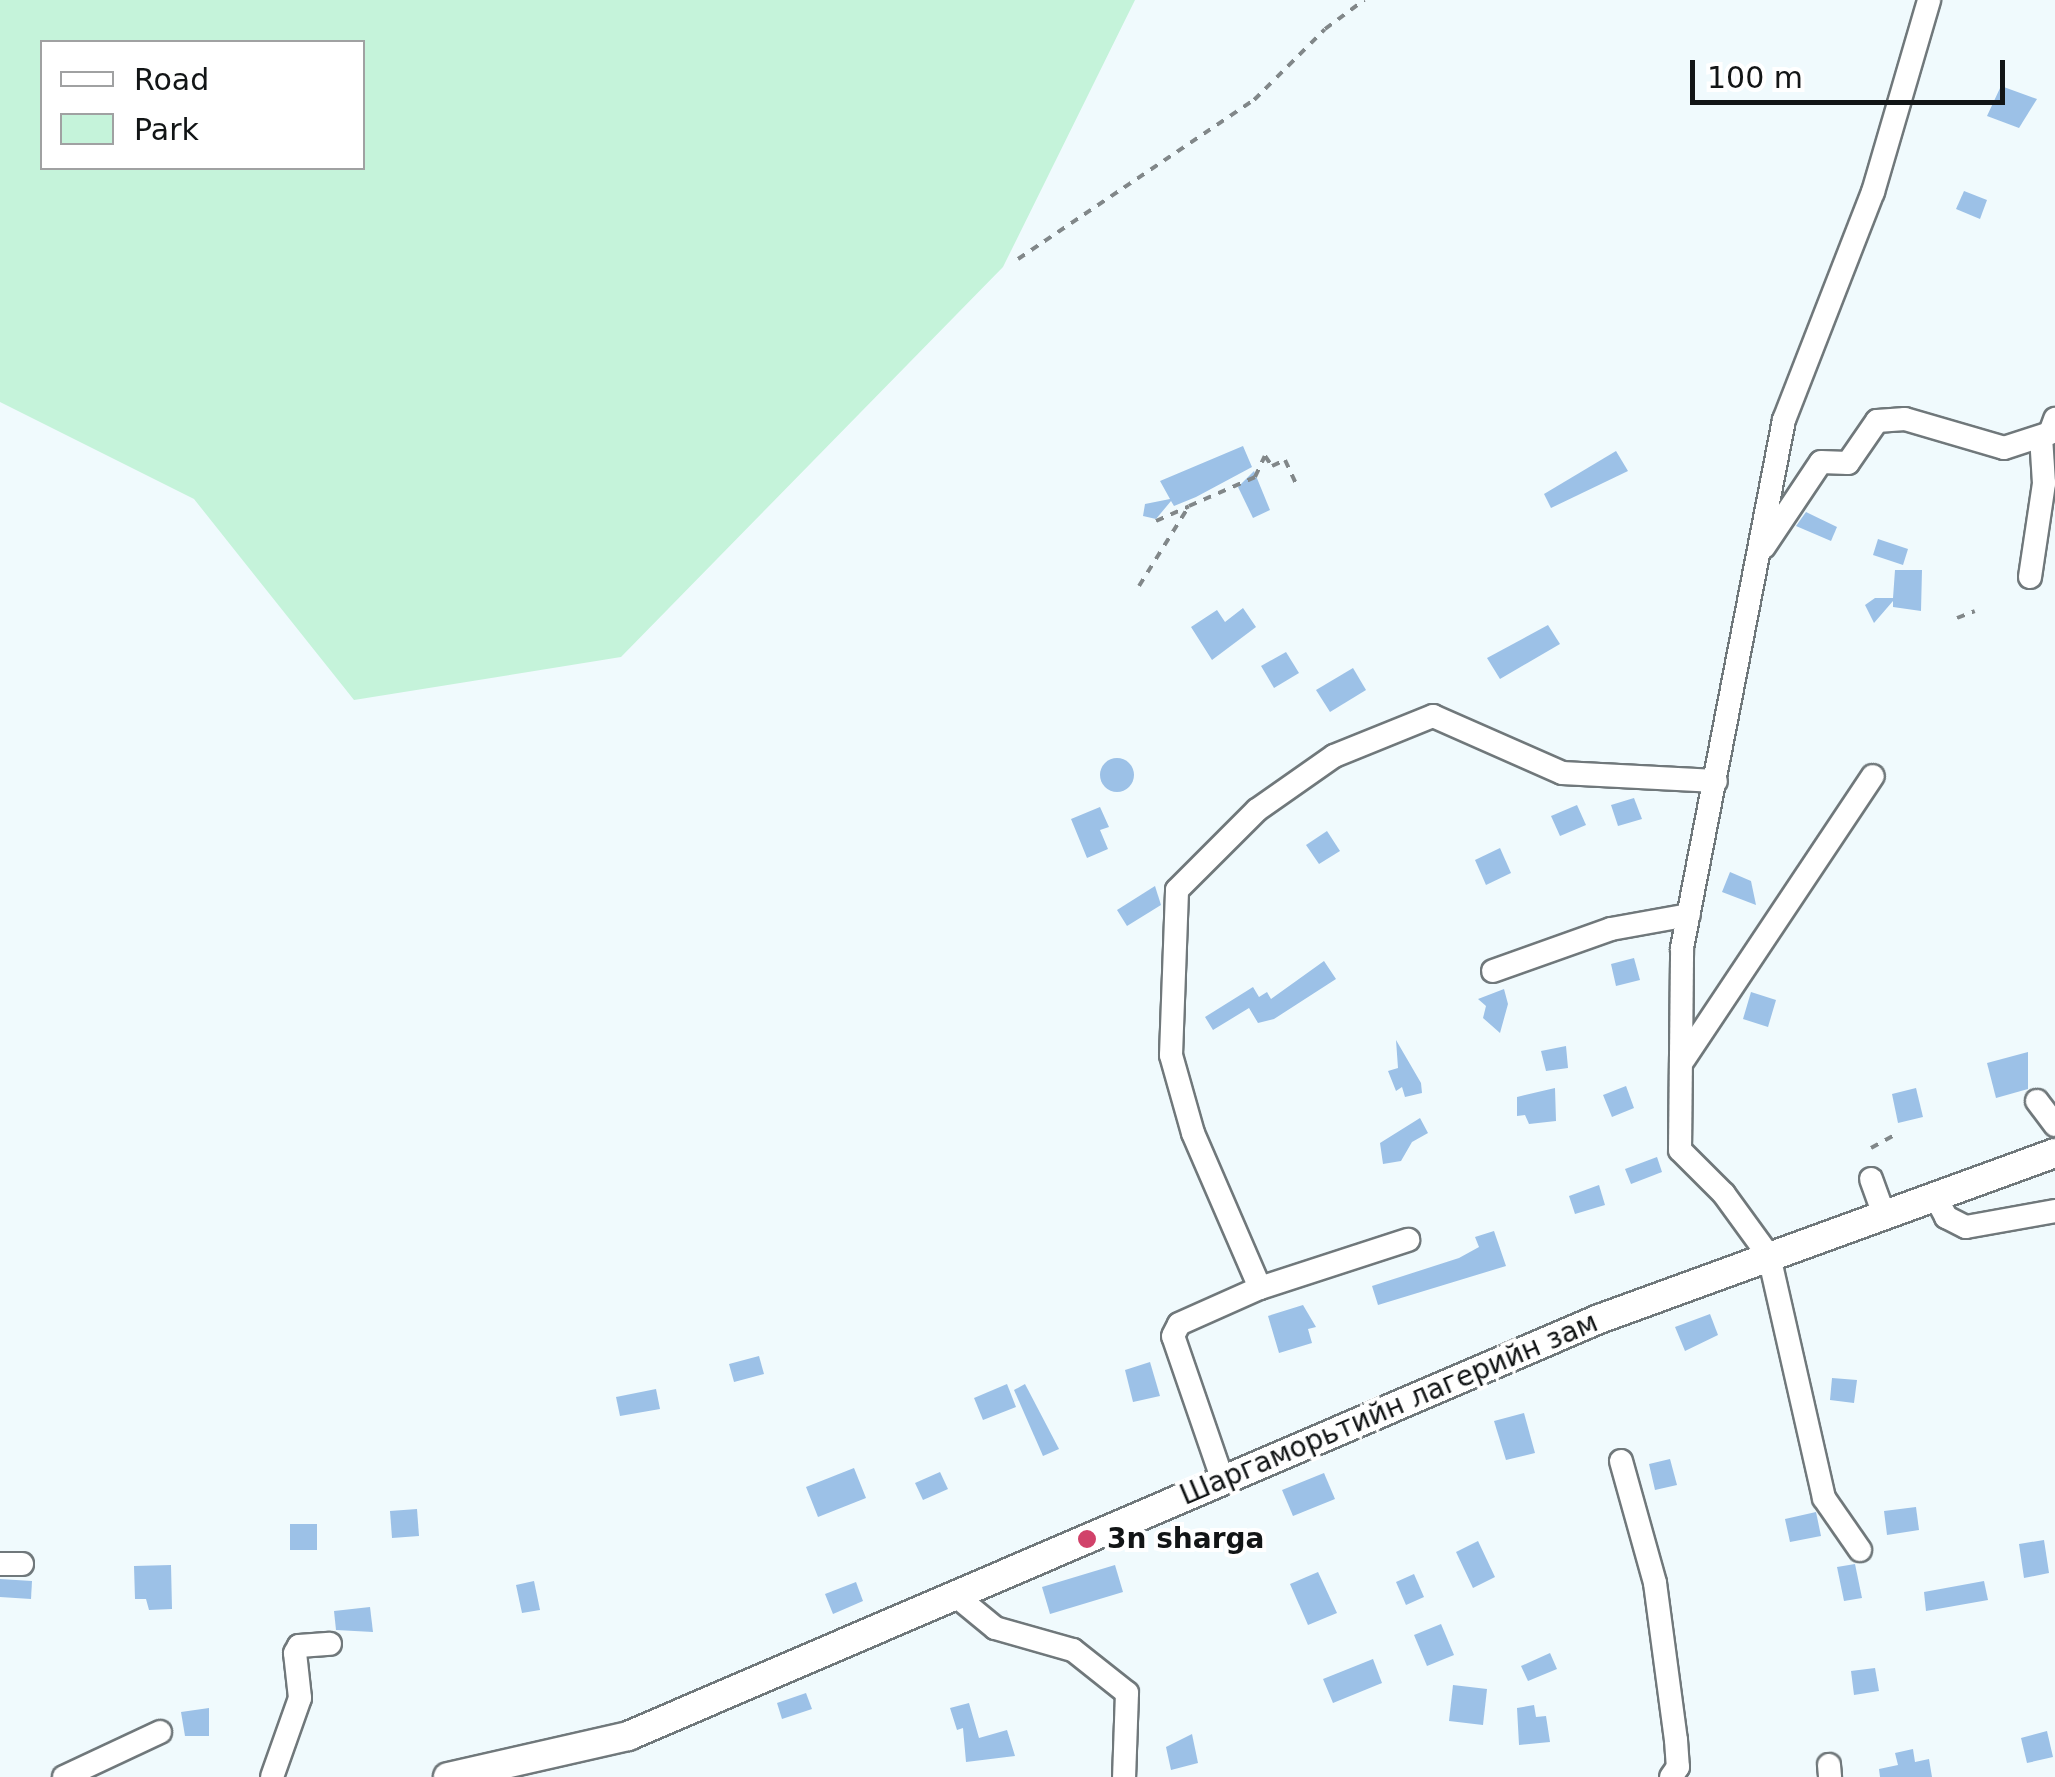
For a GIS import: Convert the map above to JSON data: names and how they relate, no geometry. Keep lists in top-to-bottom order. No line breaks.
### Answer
{"streets":{"street":["Шаргаморьтийн лагерийн зам"]},"places":["3n sharga"],"legend":["Road","Park"],"scale_bar":"100 m"}
